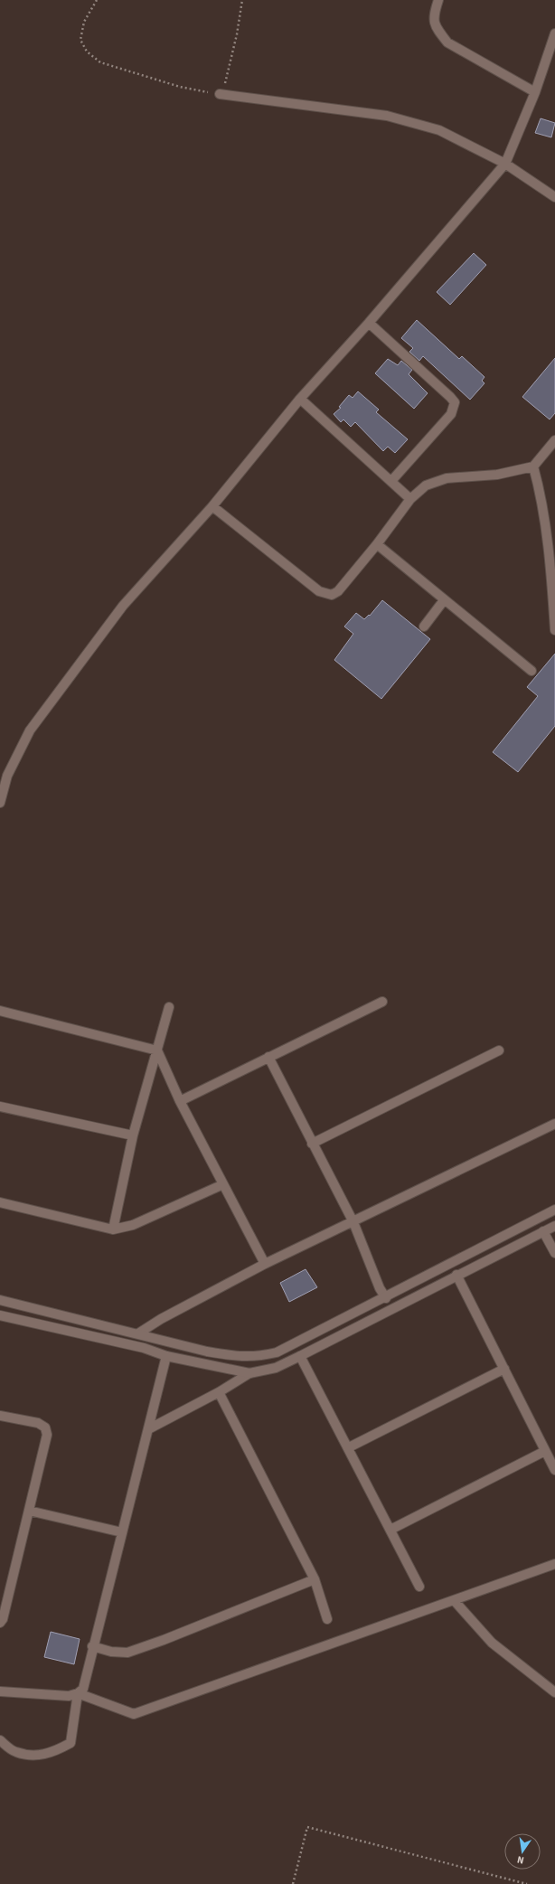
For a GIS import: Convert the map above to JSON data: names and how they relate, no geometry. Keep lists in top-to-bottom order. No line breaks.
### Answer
{"north":"bottom"}
